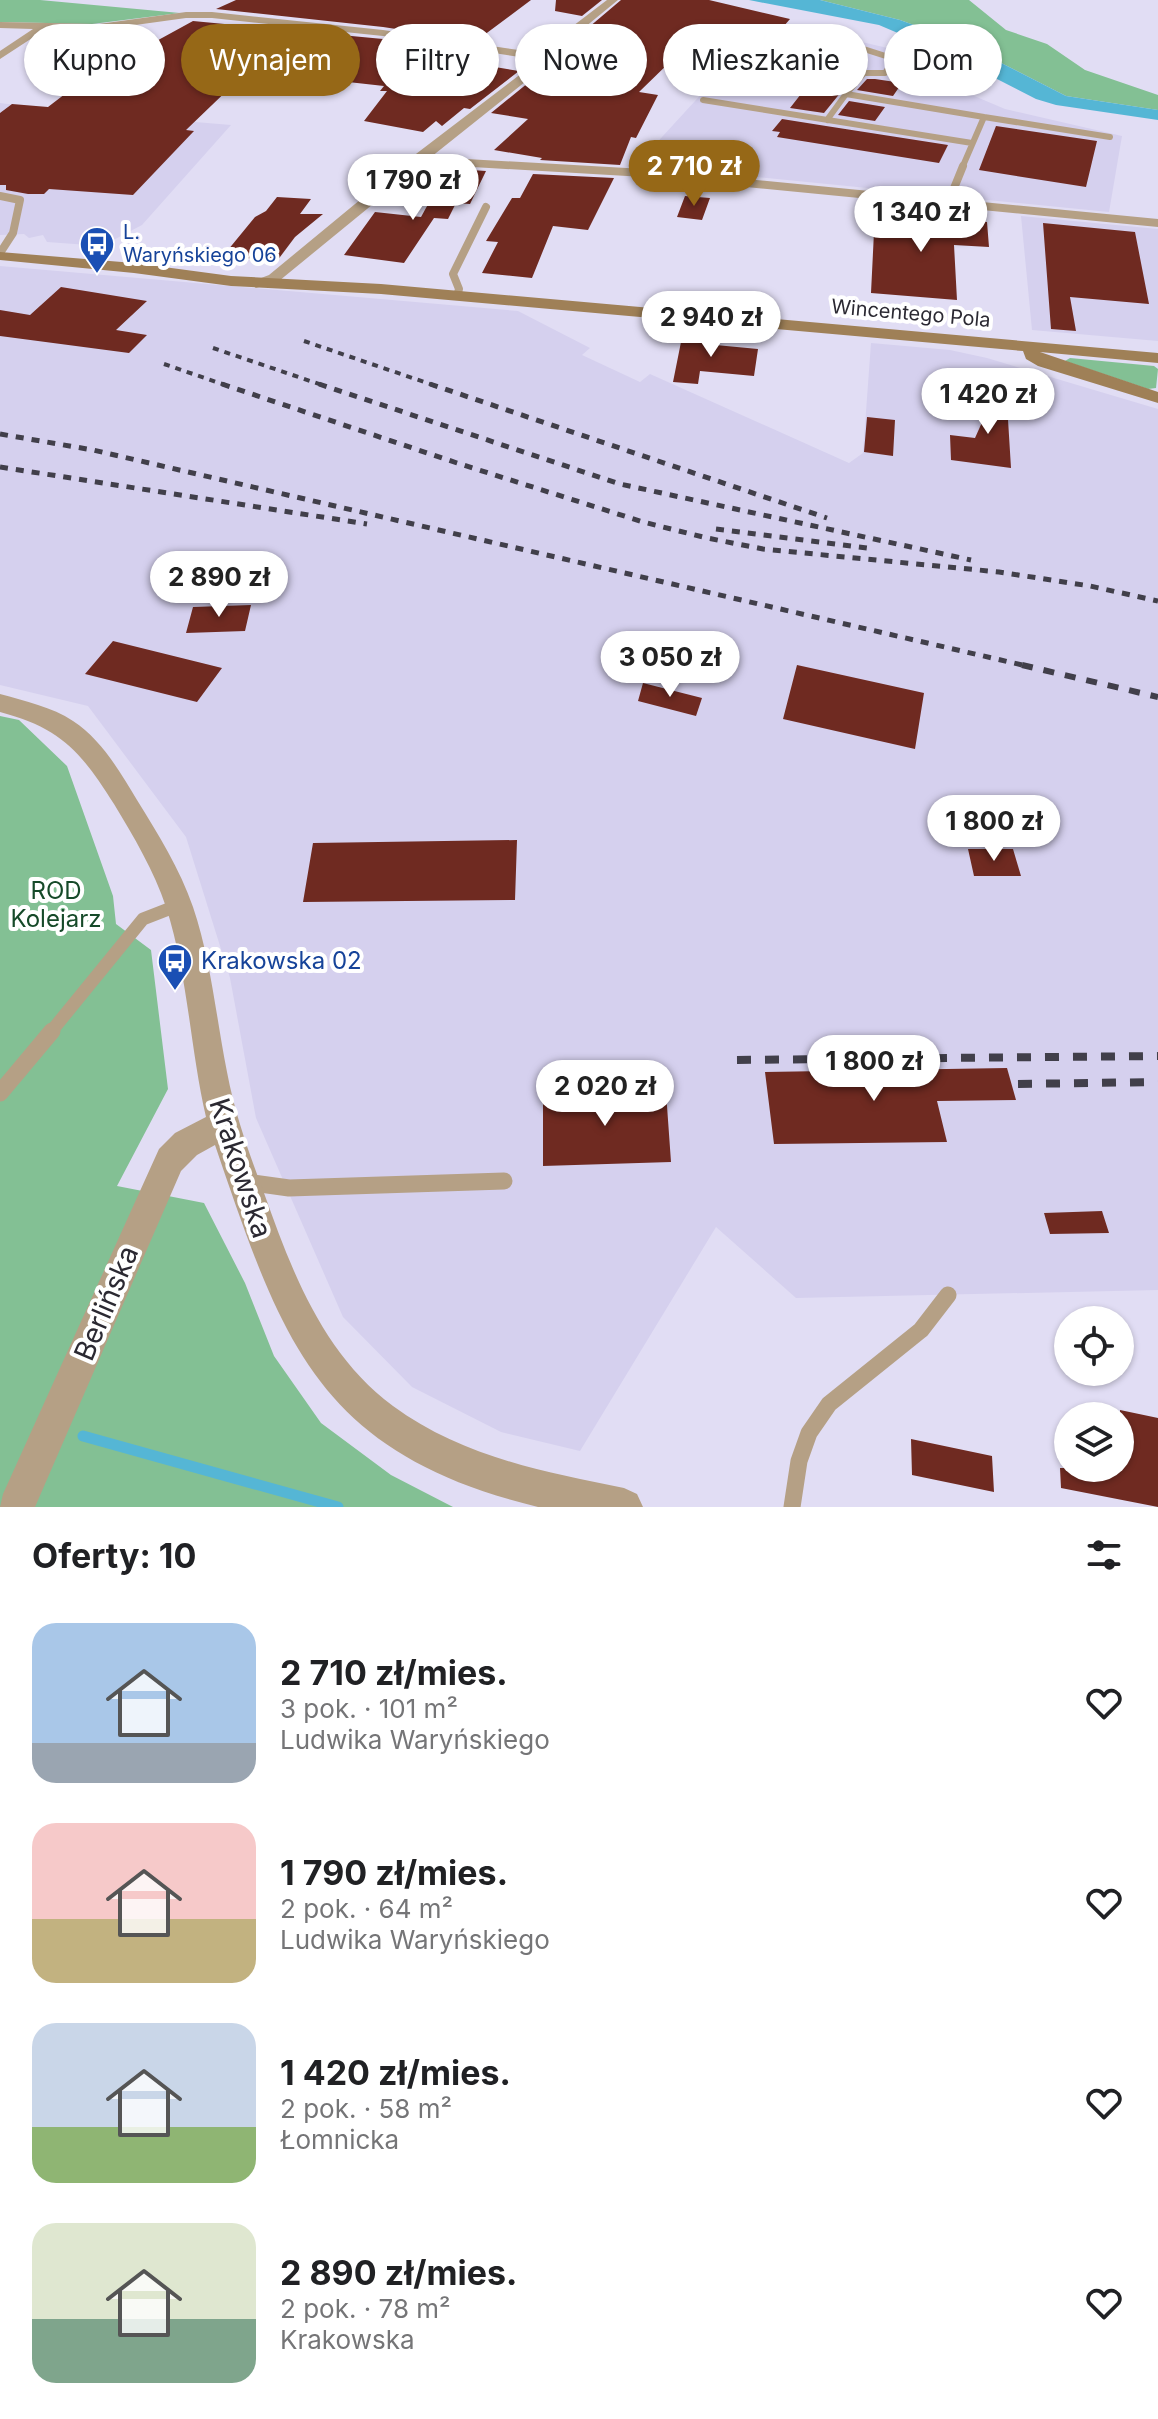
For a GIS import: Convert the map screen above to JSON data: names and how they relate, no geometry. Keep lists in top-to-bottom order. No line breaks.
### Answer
{"streets":{"street":["Wincentego Pola","Krakowska","Berlińska"]},"crossings":[["Krakowska","Berlińska"]],"parks":["ROD Kolejarz"],"places":{"bus stop":["L. Waryńskiego 06","Krakowska 02"]},"page":{"chip":["Kupno","Wynajem","Filtry","Nowe","Mieszkanie","Dom"],"price":["2 710 zł","1 790 zł","1 340 zł","2 940 zł","1 420 zł","2 890 zł","3 050 zł","1 800 zł","1 800 zł","2 020 zł"],"heading":"Oferty: 10","list":[{"name":"2 710 zł/mies.","note":"3 pok. · 101 m² · Ludwika Waryńskiego"},{"name":"1 790 zł/mies.","note":"2 pok. · 64 m² · Ludwika Waryńskiego"},{"name":"1 420 zł/mies.","note":"2 pok. · 58 m² · Łomnicka"},{"name":"2 890 zł/mies.","note":"2 pok. · 78 m² · Krakowska"}]}}
